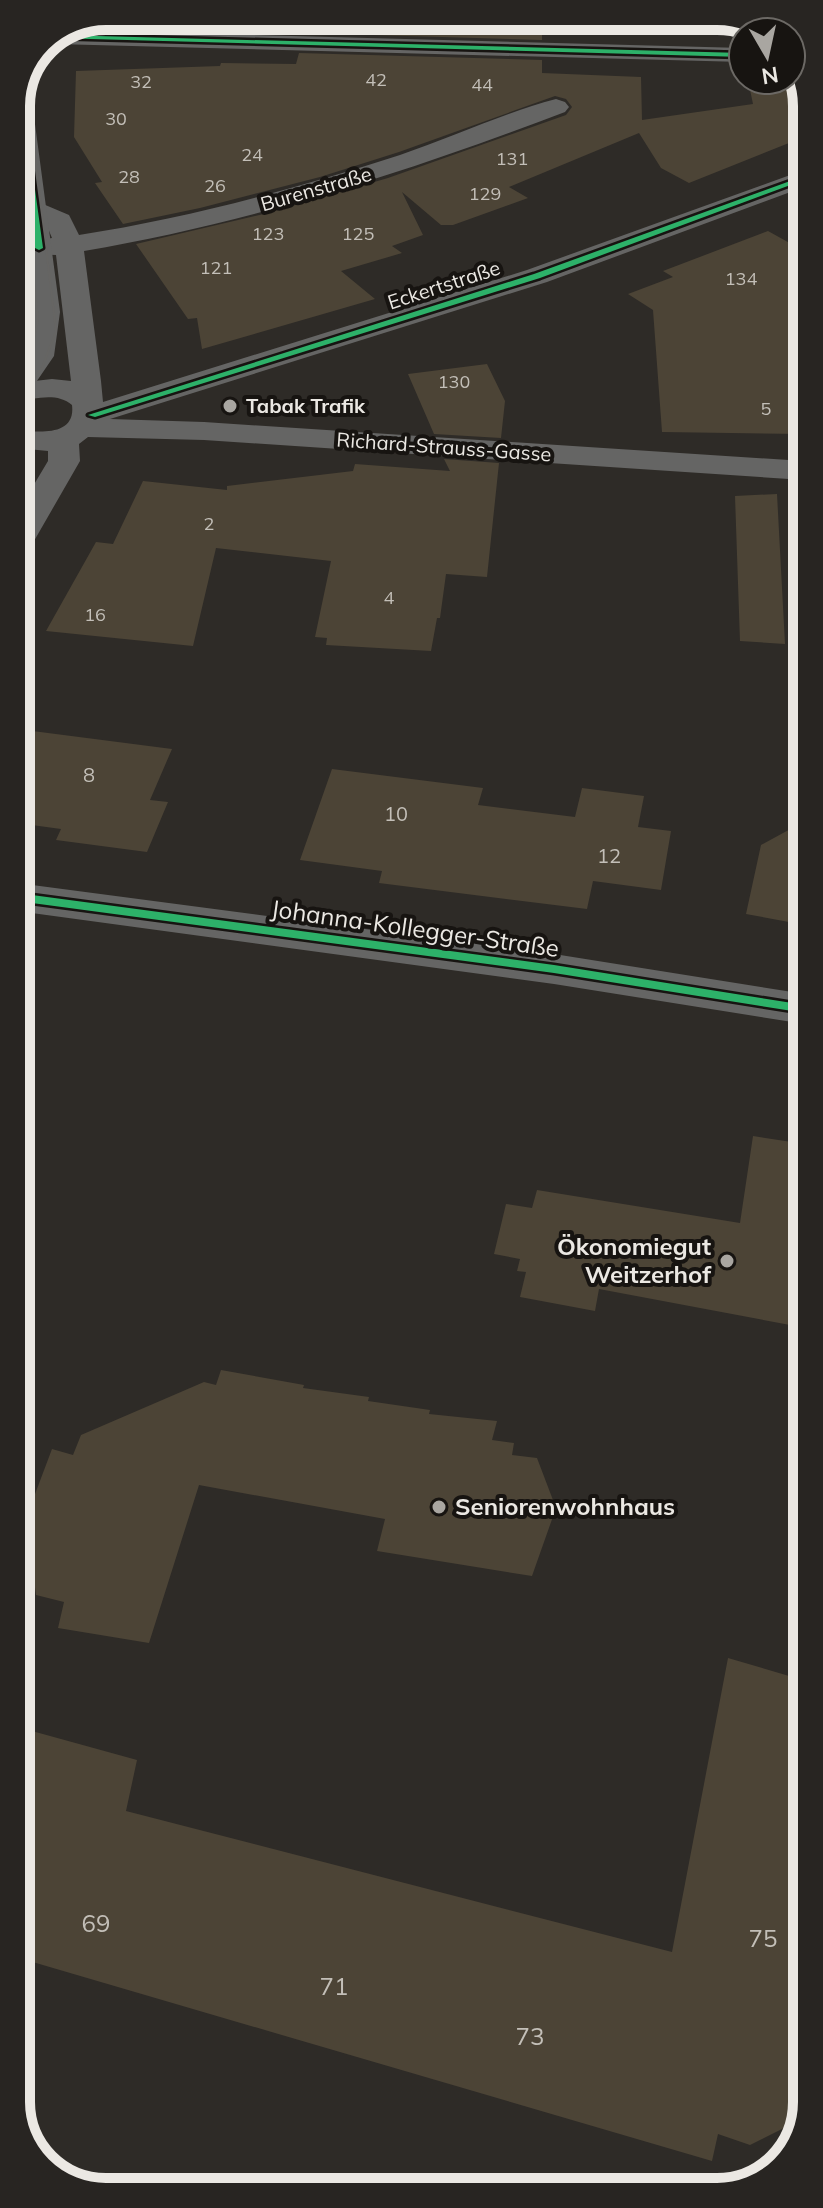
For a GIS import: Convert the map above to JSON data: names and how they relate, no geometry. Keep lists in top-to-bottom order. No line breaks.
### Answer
{"streets":{"street":["Burenstraße","Eckertstraße","Richard-Strauss-Gasse","Johanna-Kollegger-Straße"]},"crossings":[["Eckertstraße","Richard-Strauss-Gasse"]],"places":["Tabak Trafik","Ökonomiegut Weitzerhof","Seniorenwohnhaus"],"house_numbers":["42","32","44","30","24","131","28","26","129","123","125","121","134","130","5","2","4","16","8","10","12","69","75","71","73"],"north":"bottom"}
